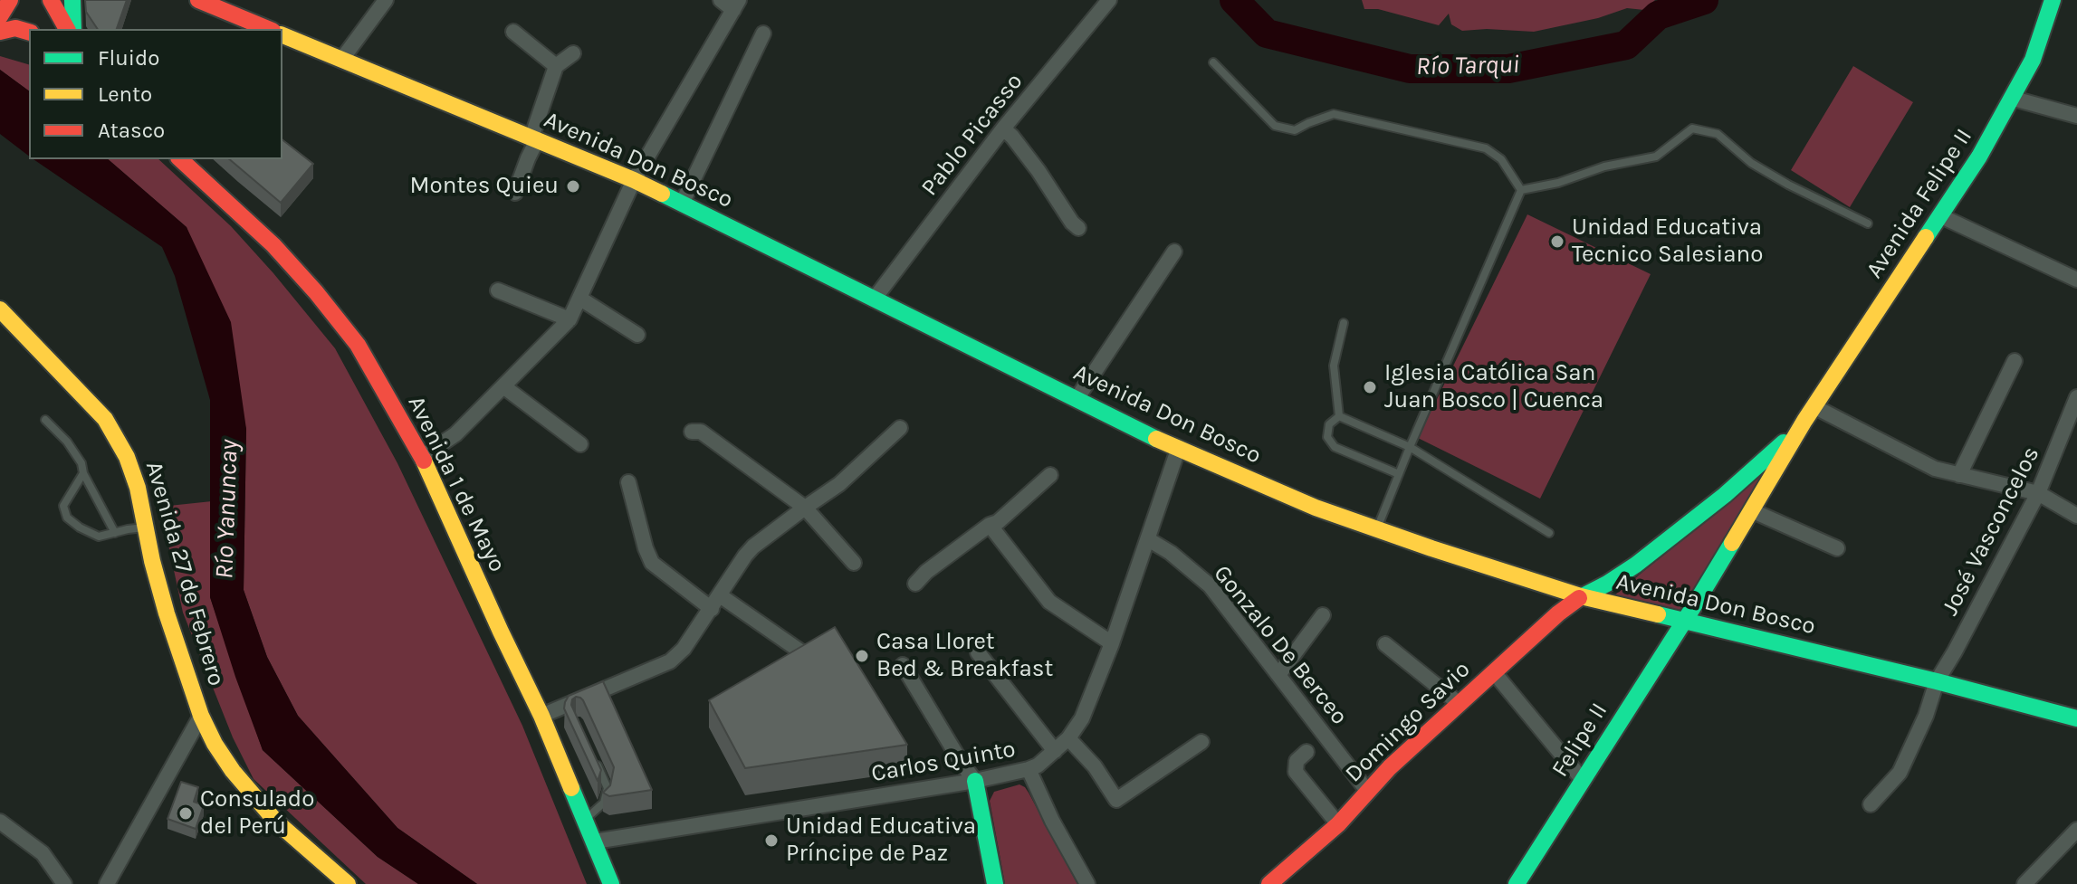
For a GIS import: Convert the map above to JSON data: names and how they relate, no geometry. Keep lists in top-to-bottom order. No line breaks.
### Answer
{"streets":{"main road":["Avenida Don Bosco","Avenida Felipe II","Avenida 1 de Mayo","Avenida 27 de Febrero","Domingo Savio","Felipe II"],"street":["Pablo Picasso","José Vasconcelos","Gonzalo De Berceo","Carlos Quinto"]},"crossings":[["Pablo Picasso","Avenida Don Bosco"],["Avenida Don Bosco","Avenida Felipe II"],["Avenida Don Bosco","José Vasconcelos"],["Avenida Don Bosco","Domingo Savio"],["Avenida Don Bosco","Felipe II"],["Avenida Don Bosco","Carlos Quinto"],["Avenida Felipe II","Domingo Savio"],["Avenida Felipe II","Felipe II"],["Avenida 1 de Mayo","Carlos Quinto"],["Gonzalo De Berceo","Domingo Savio"],["Gonzalo De Berceo","Carlos Quinto"]],"water":["Río Tarqui","Río Yanuncay"],"places":["Montes Quieu","Unidad Educativa Tecnico Salesiano","Iglesia Católica San Juan Bosco | Cuenca","Casa Lloret Bed & Breakfast","Consulado del Perú","Unidad Educativa Príncipe de Paz"],"legend":["Fluido","Lento","Atasco"]}
